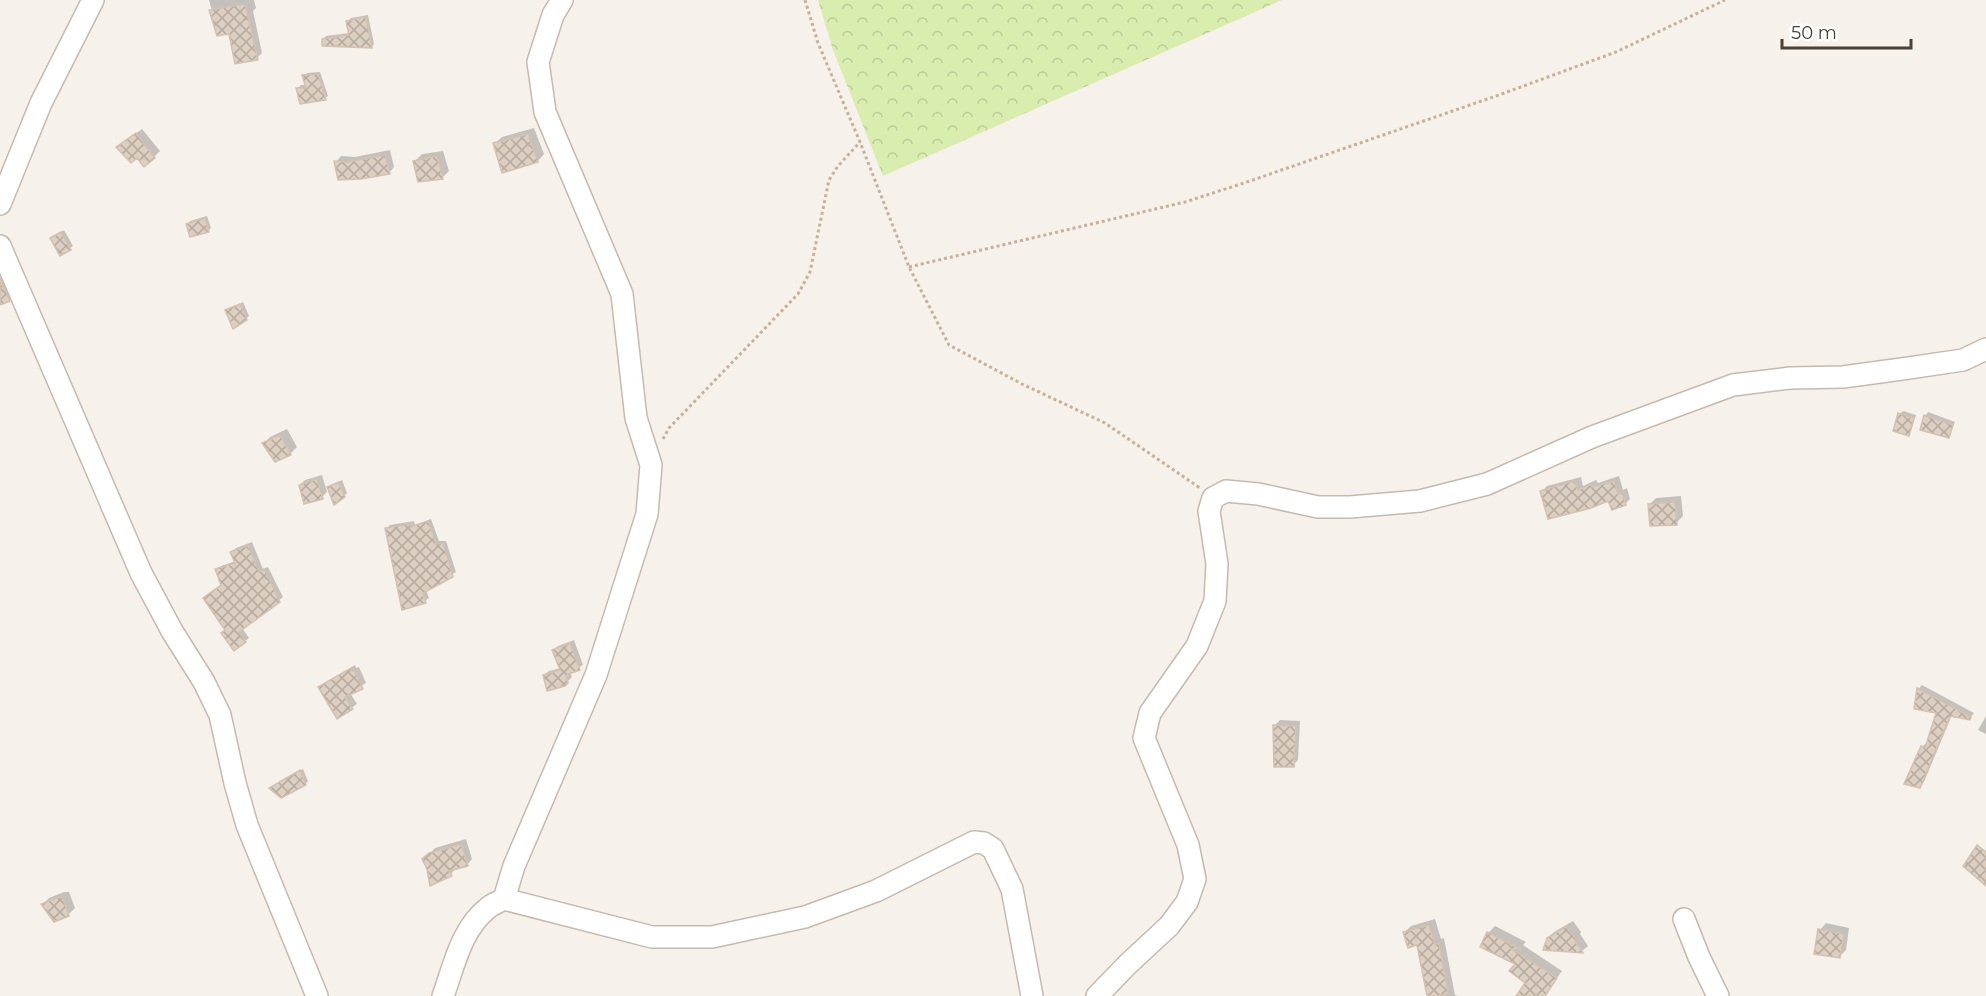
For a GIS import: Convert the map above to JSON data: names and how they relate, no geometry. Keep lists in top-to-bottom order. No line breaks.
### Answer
{"scale_bar":"50 m"}
